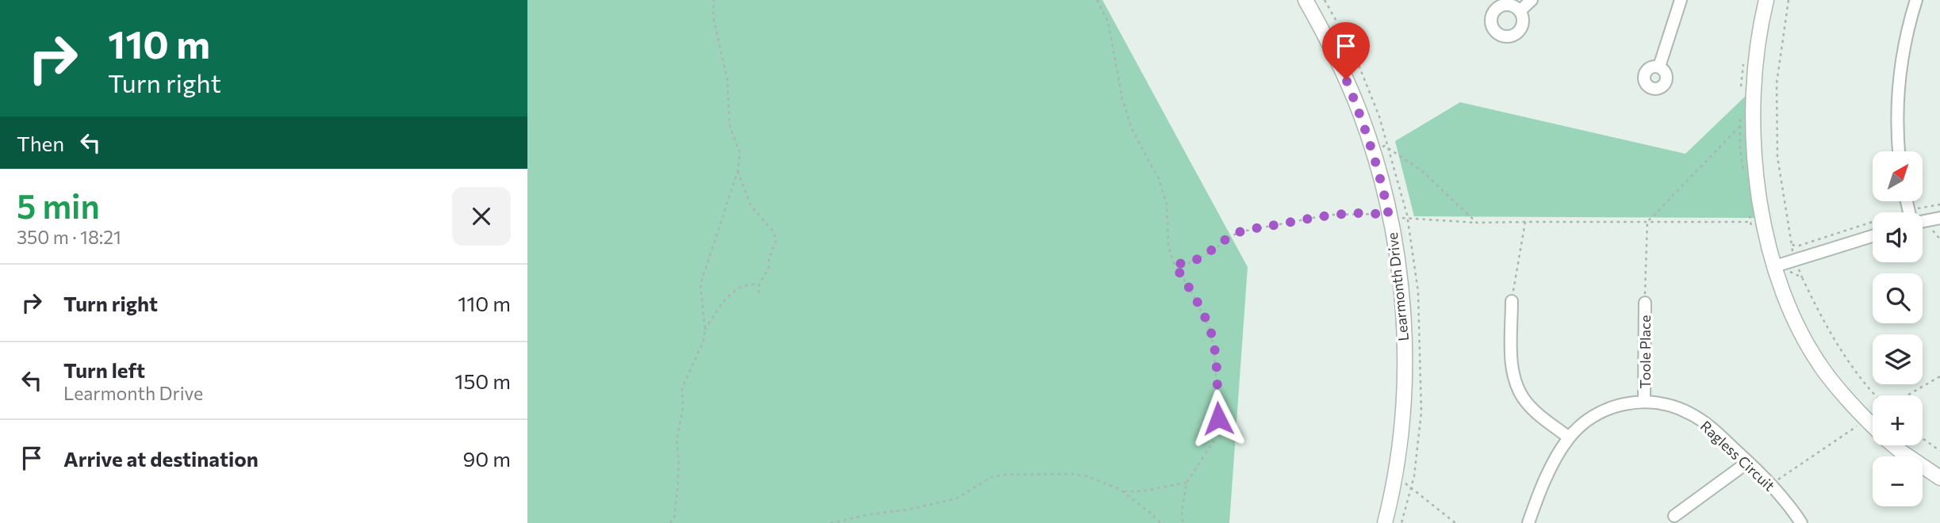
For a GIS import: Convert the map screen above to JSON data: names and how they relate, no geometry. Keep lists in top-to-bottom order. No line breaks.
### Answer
{"streets":{"street":["Learmonth Drive","Toole Place","Ragless Circuit"]},"crossings":[["Toole Place","Ragless Circuit"]],"north":"top right","page":{"turn":["110 m","Turn right"],"then":"Then","map_buttons":["+","−"],"heading":["5 min","350 m · 18:21"],"list":[{"name":"Turn right","value":"110 m"},{"name":"Turn left","note":"Learmonth Drive","value":"150 m"},{"name":"Arrive at destination","value":"90 m"}]}}
